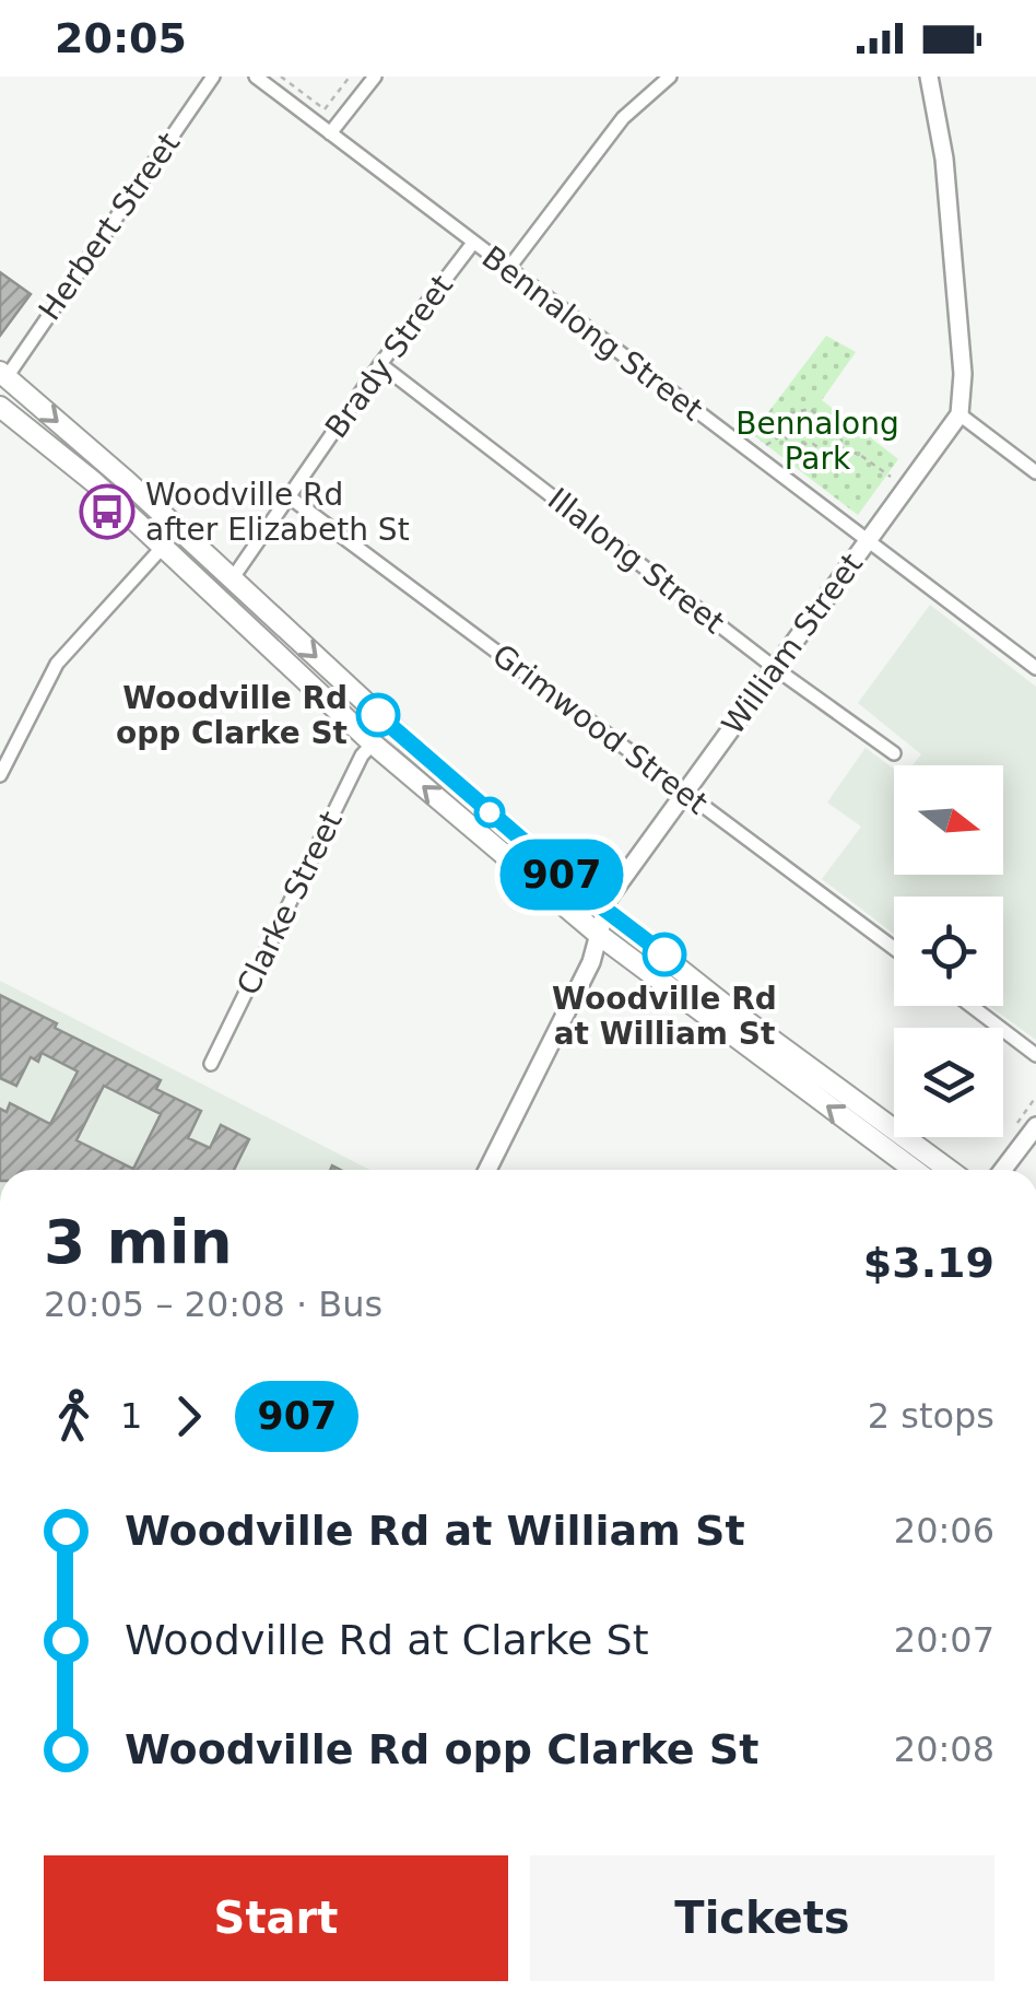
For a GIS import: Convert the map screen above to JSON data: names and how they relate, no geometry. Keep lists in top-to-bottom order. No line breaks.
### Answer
{"streets":{"street":["Herbert Street","Bennalong Street","Brady Street","Illalong Street","William Street","Grimwood Street","Clarke Street"]},"crossings":[["Bennalong Street","Brady Street"],["Bennalong Street","William Street"],["Brady Street","Illalong Street"],["Brady Street","Grimwood Street"],["Illalong Street","William Street"],["William Street","Grimwood Street"]],"parks":["Bennalong Park"],"places":{"bus stop":["Woodville Rd after Elizabeth St"],"other":["Woodville Rd opp Clarke St","Woodville Rd at William St"]},"lines":["bus line 907"],"north":"right","page":{"status":"20:05","on_map":"907","heading":["3 min","20:05 – 20:08 · Bus","$3.19"],"legs":["1","907","2 stops"],"list":[{"name":"Woodville Rd at William St","value":"20:06"},{"name":"Woodville Rd at Clarke St","value":"20:07"},{"name":"Woodville Rd opp Clarke St","value":"20:08"}],"buttons":["Start","Tickets"]}}
